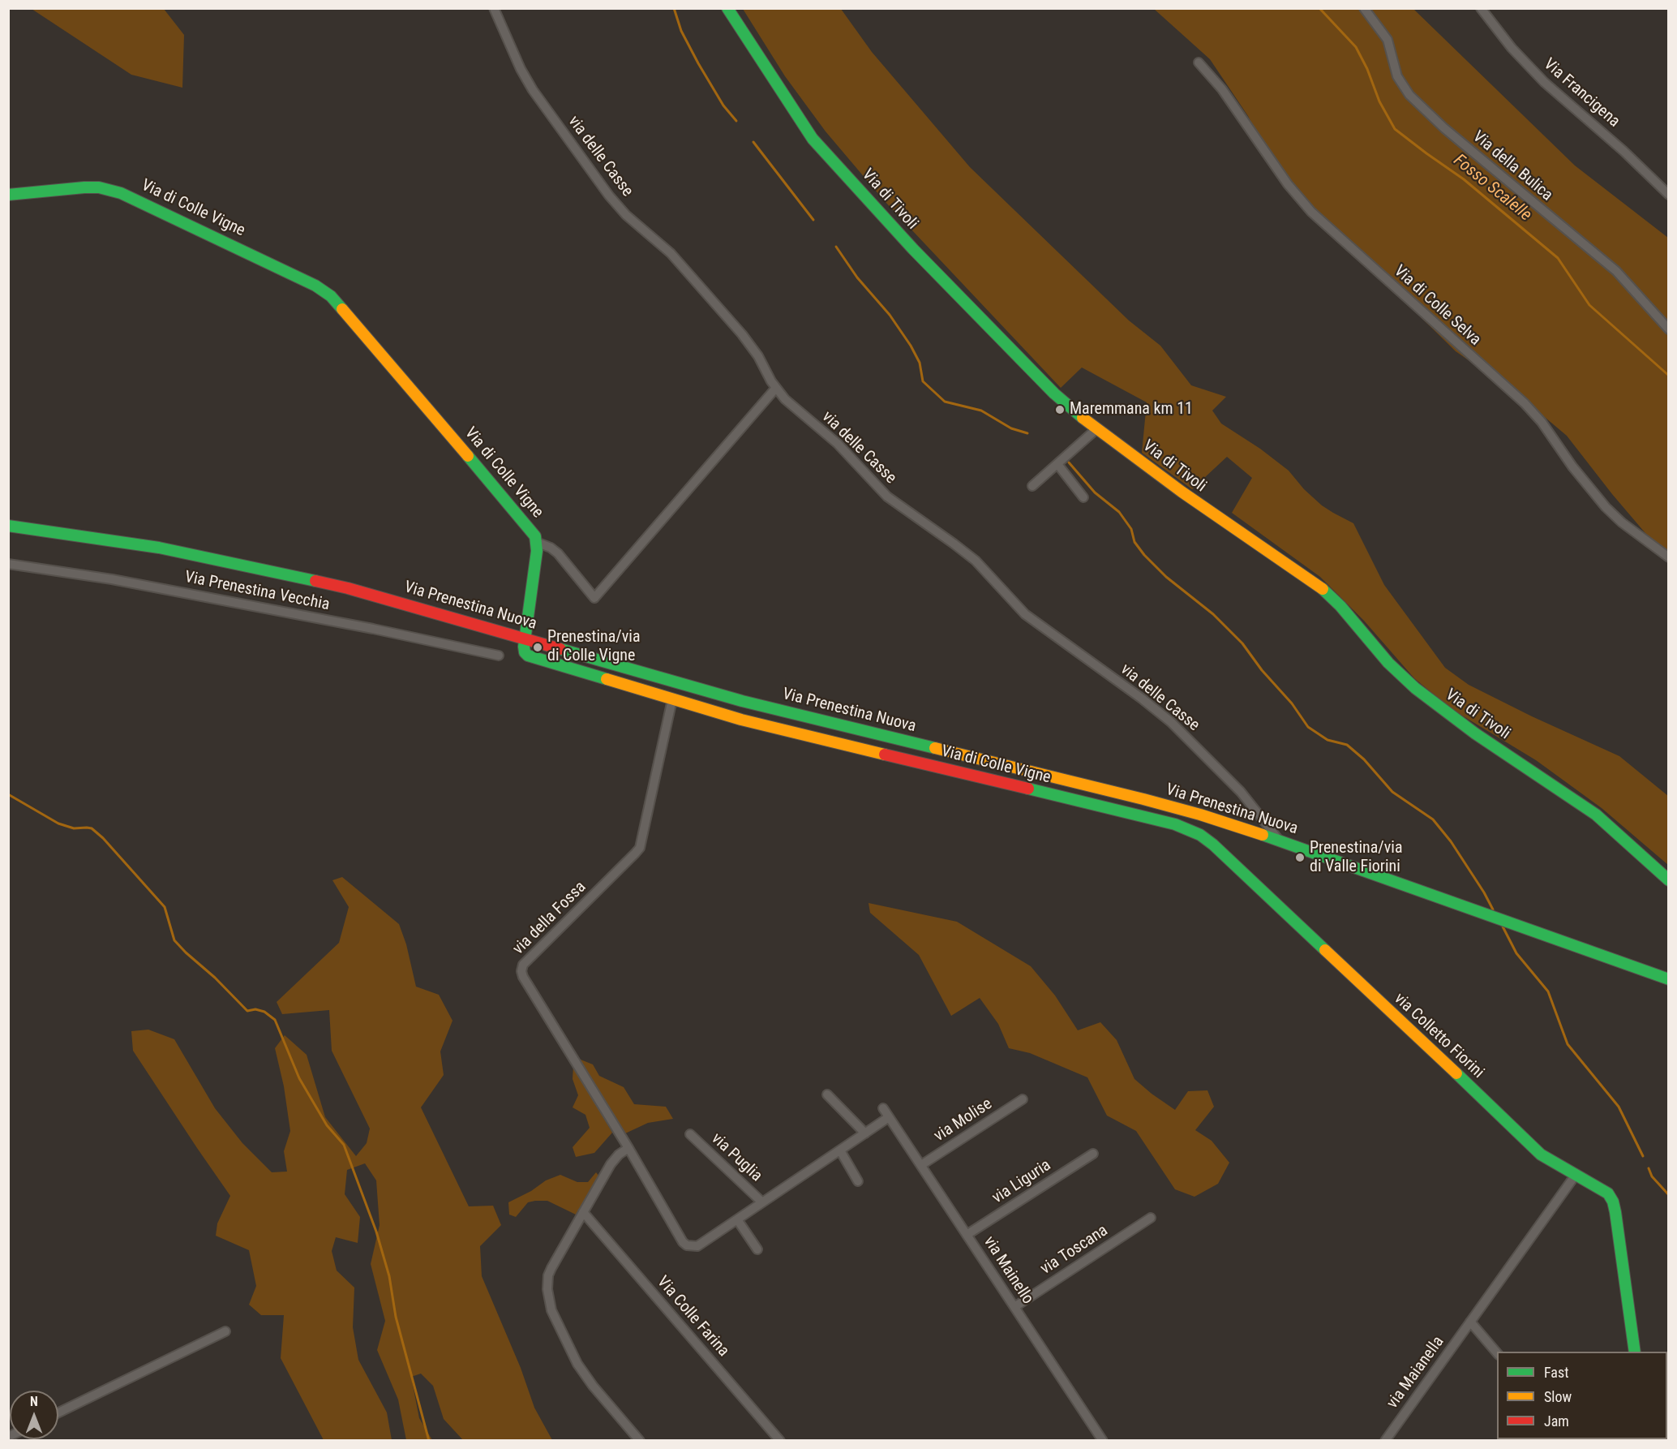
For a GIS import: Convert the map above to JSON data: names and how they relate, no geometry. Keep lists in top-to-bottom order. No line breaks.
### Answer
{"streets":{"main road":["Via di Tivoli","Via di Colle Vigne","Via Prenestina Nuova","via Colletto Fiorini"],"street":["Via Francigena","via delle Casse","Via della Bulica","Via di Colle Selva","Via Prenestina Vecchia","via della Fossa","via Molise","via Puglia","via Liguria","via Toscana","via Mainello","Via Colle Farina","via Maianella"]},"crossings":[["via delle Casse","Via Prenestina Nuova"],["Via di Colle Vigne","Via Prenestina Nuova"],["Via di Colle Vigne","via della Fossa"],["Via di Colle Vigne","via Colletto Fiorini"],["via Colletto Fiorini","via Maianella"],["via Molise","via Mainello"],["via Liguria","via Mainello"],["via Toscana","via Mainello"]],"water":["Fosso Scalelle"],"places":["Maremmana km 11","Prenestina/via di Colle Vigne","Prenestina/via di Valle Fiorini"],"legend":["Fast","Slow","Jam"],"north":"top"}
